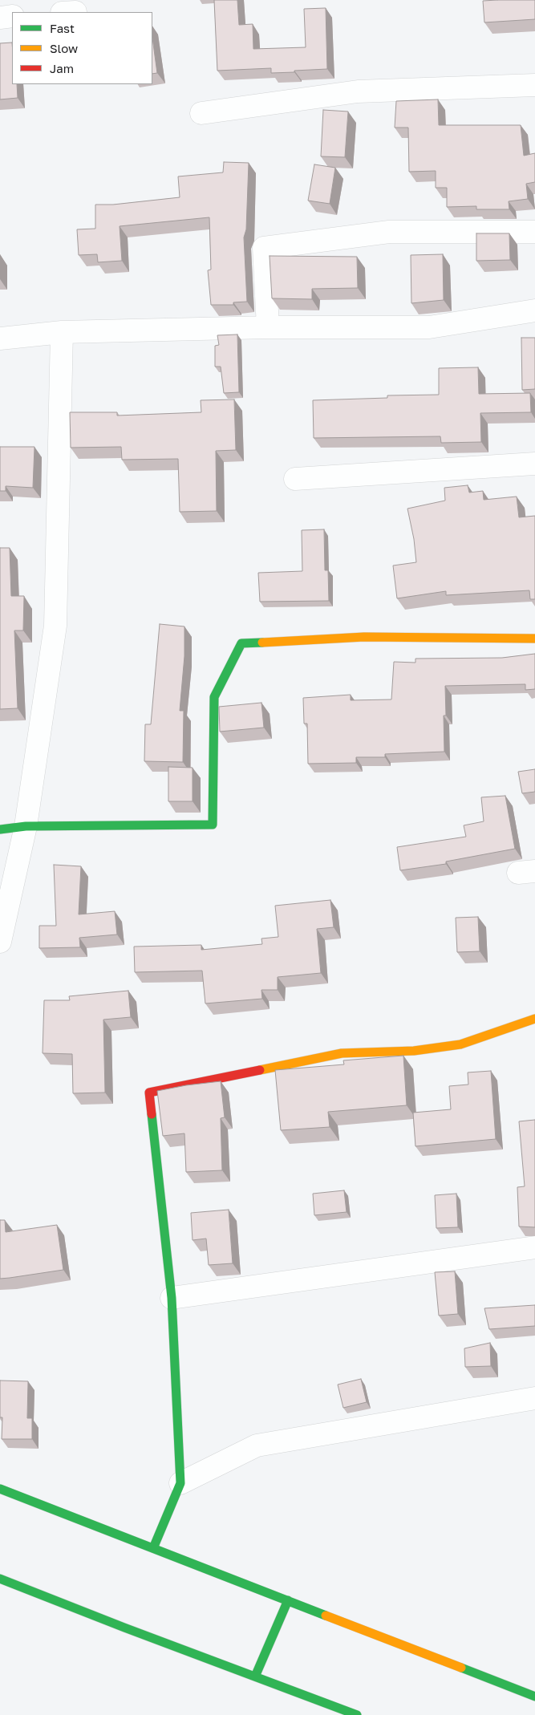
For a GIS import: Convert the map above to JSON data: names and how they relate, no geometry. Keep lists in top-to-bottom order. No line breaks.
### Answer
{"legend":["Fast","Slow","Jam"]}
